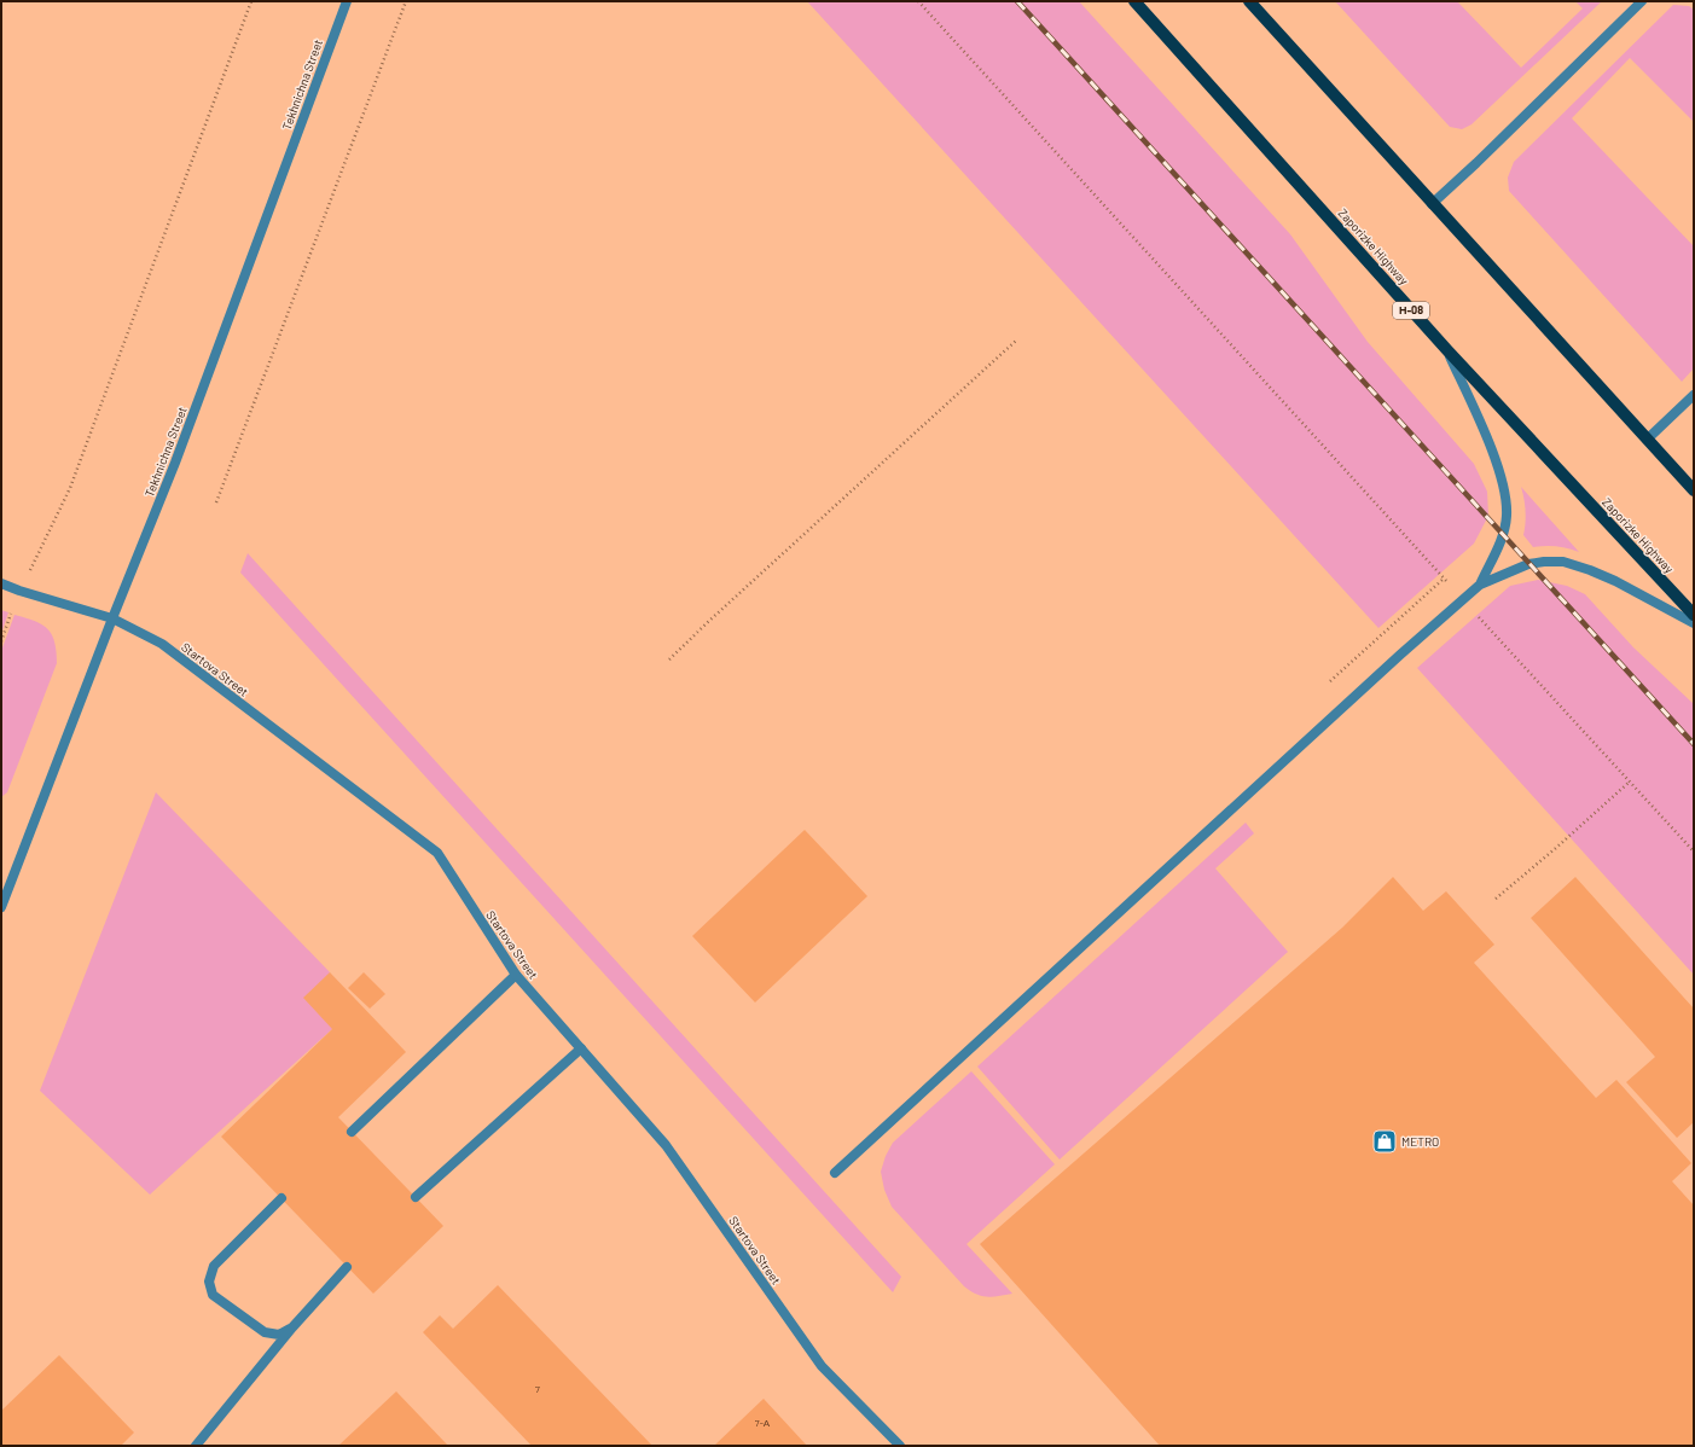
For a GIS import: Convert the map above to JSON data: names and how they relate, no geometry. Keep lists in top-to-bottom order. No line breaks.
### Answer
{"streets":{"main road":["Zaporizke Highway","Н-08"],"street":["Tekhnichna Street","Startova Street"]},"crossings":[["Tekhnichna Street","Startova Street"]],"places":{"shop":["METRO"]},"house_numbers":["7","7-А"]}
